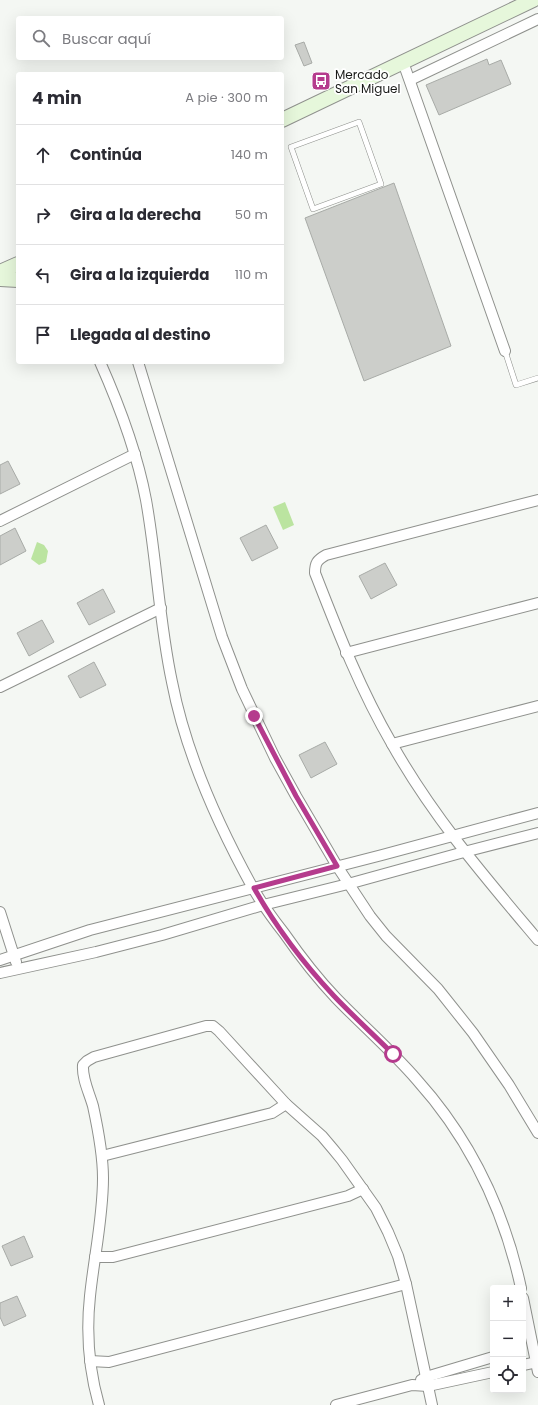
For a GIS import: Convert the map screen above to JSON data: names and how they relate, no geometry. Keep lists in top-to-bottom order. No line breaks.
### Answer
{"places":{"bus stop":["Mercado San Miguel"]},"page":{"search":"Buscar aquí","heading":["4 min","A pie · 300 m"],"list":[["Continúa","140 m"],["Gira a la derecha","50 m"],["Gira a la izquierda","110 m"],"Llegada al destino"],"map_buttons":["+","−"]}}
